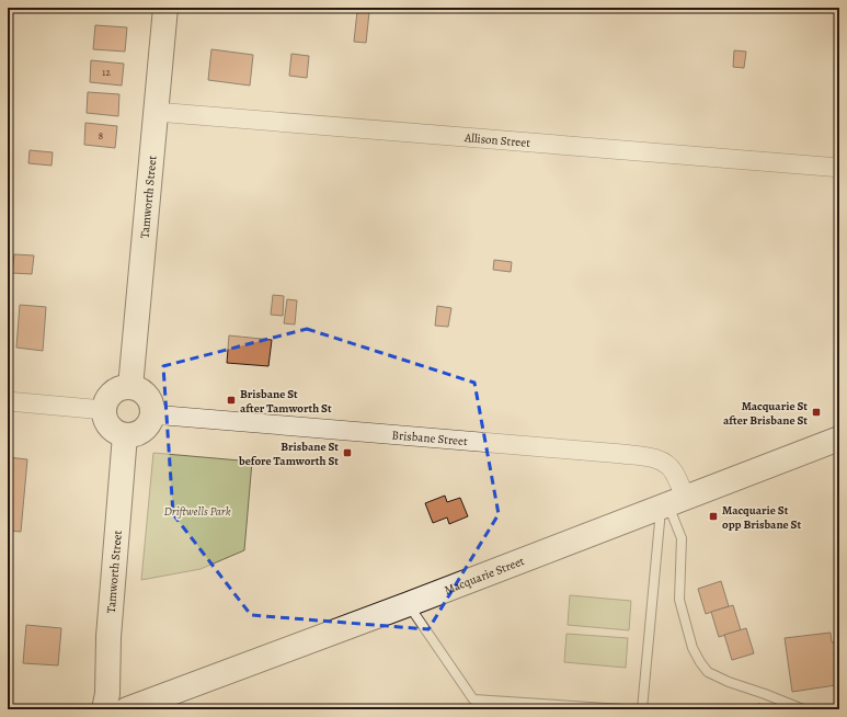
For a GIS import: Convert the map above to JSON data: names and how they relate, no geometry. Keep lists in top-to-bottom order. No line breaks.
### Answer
{"streets":{"street":["Allison Street","Tamworth Street","Brisbane Street","Macquarie Street"]},"crossings":[["Allison Street","Tamworth Street"],["Tamworth Street","Brisbane Street"],["Brisbane Street","Macquarie Street"]],"parks":["Driftwells Park"],"places":{"transit":["Brisbane St after Tamworth St","Macquarie St after Brisbane St","Brisbane St before Tamworth St","Macquarie St opp Brisbane St"]},"house_numbers":["12","8"]}
